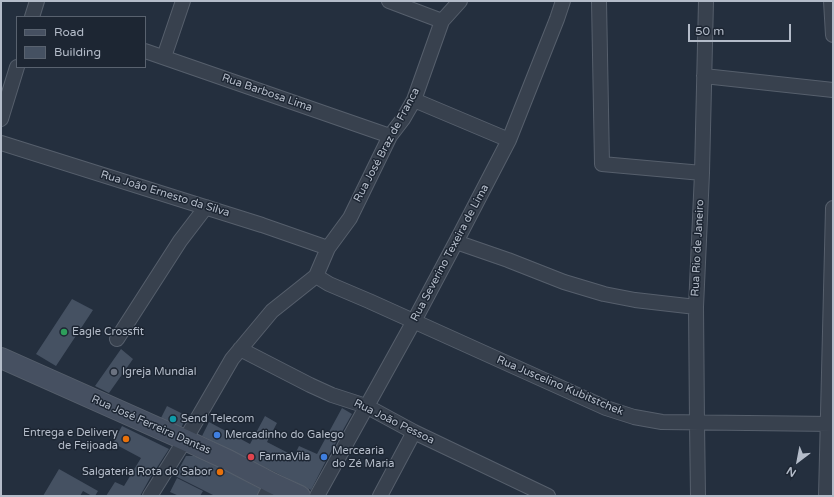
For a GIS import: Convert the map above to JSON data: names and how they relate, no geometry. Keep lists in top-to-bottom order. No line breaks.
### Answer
{"streets":{"street":["Rua Barbosa Lima","Rua José Braz de Franca","Rua João Ernesto da Silva","Rua Rio de Janeiro","Rua Severino Texeira de Lima","Rua Juscelino Kubitstchek","Rua João Pessoa","Rua José Ferreira Dantas"]},"crossings":[["Rua Barbosa Lima","Rua José Braz de Franca"],["Rua José Braz de Franca","Rua João Ernesto da Silva"],["Rua José Braz de Franca","Rua João Pessoa"],["Rua José Braz de Franca","Rua José Ferreira Dantas"],["Rua Rio de Janeiro","Rua Juscelino Kubitstchek"],["Rua Severino Texeira de Lima","Rua Juscelino Kubitstchek"],["Rua Severino Texeira de Lima","Rua João Pessoa"]],"places":["Eagle Crossfit","Igreja Mundial","Send Telecom","Mercadinho do Galego","Entrega e Delivery de Feijoada","FarmaVila","Mercearia do Zé Maria","Salgateria Rota do Sabor"],"legend":["Road","Building"],"scale_bar":"50 m","north":"bottom left"}
